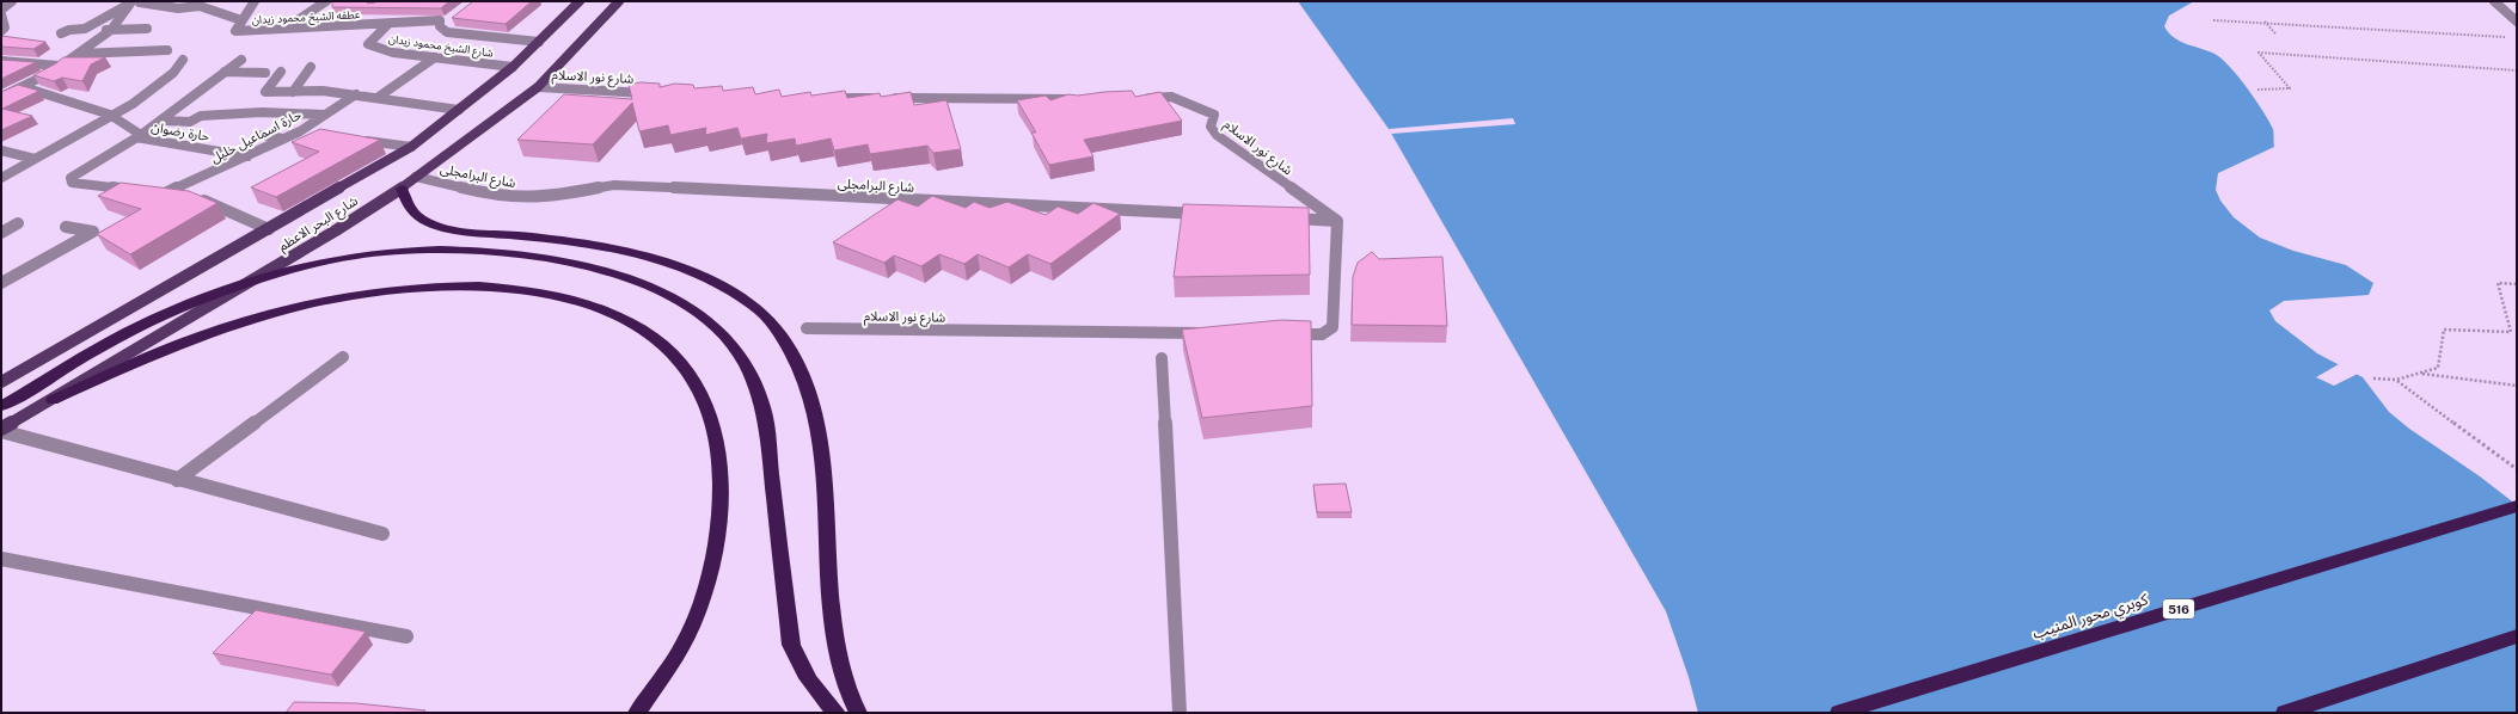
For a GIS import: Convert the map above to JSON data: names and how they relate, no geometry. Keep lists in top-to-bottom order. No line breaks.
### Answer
{"streets":{"highway":["516","كوبري محور المنيب"],"main road":["شارع البحر الاعظم"],"street":["عطفه الشيخ محمود زيدان","شارع الشيخ محمود زيدان","شارع نور الاسلام","حارة رضوان","حارة اسماعيل خليل","شارع البرامجلى"]},"crossings":[["عطفه الشيخ محمود زيدان","شارع الشيخ محمود زيدان"],["عطفه الشيخ محمود زيدان","شارع البحر الاعظم"],["شارع الشيخ محمود زيدان","شارع البحر الاعظم"],["شارع نور الاسلام","شارع البحر الاعظم"],["حارة رضوان","حارة اسماعيل خليل"],["حارة اسماعيل خليل","شارع البحر الاعظم"],["شارع البرامجلى","شارع البحر الاعظم"]]}
